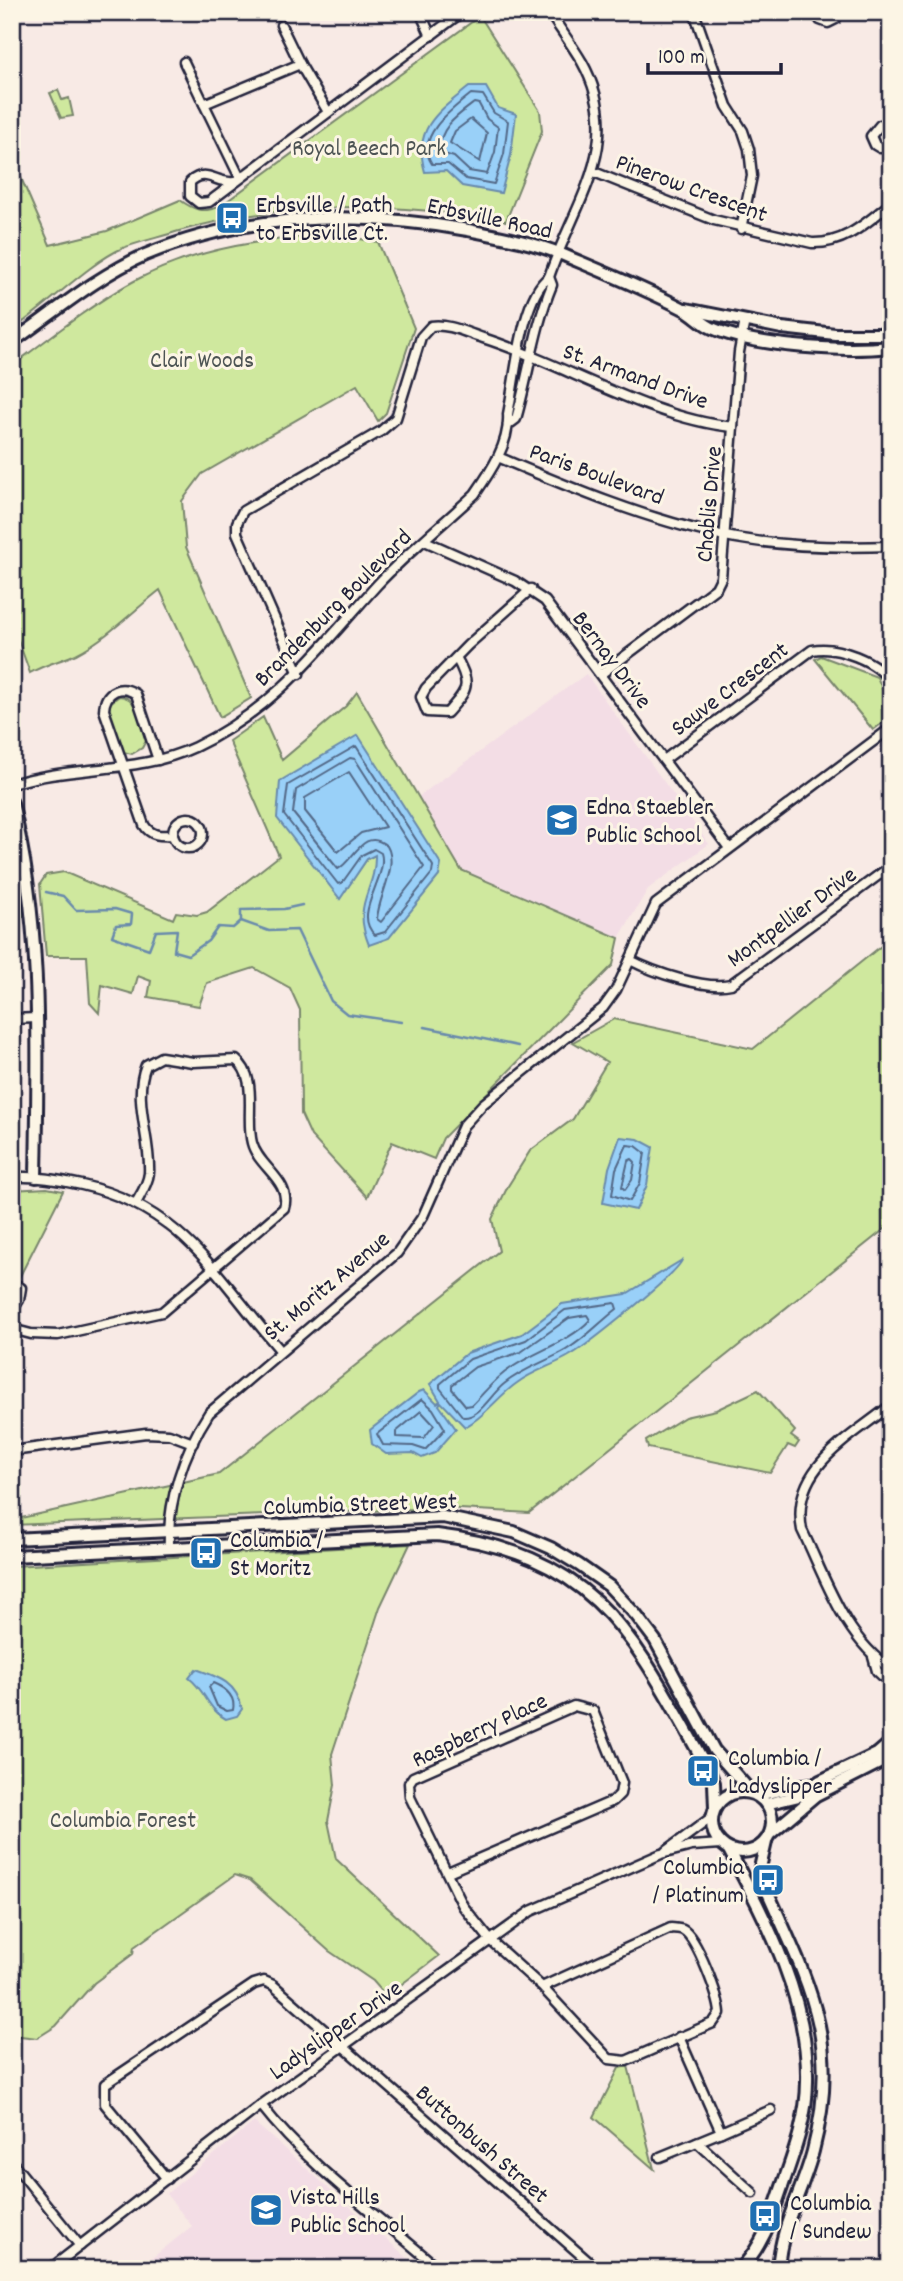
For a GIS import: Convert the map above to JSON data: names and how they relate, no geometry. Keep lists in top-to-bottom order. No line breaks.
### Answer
{"streets":{"main road":["Erbsville Road","Columbia Street West"],"street":["Pinerow Crescent","St. Armand Drive","Paris Boulevard","Chablis Drive","Brandenburg Boulevard","Bernay Drive","Sauve Crescent","Montpellier Drive","St. Moritz Avenue","Raspberry Place","Ladyslipper Drive","Buttonbush Street"]},"crossings":[["Pinerow Crescent","Brandenburg Boulevard"],["Erbsville Road","Chablis Drive"],["Erbsville Road","Brandenburg Boulevard"],["St. Armand Drive","Chablis Drive"],["St. Armand Drive","Brandenburg Boulevard"],["Paris Boulevard","Chablis Drive"],["Paris Boulevard","Brandenburg Boulevard"],["Chablis Drive","Bernay Drive"],["Brandenburg Boulevard","Bernay Drive"],["Bernay Drive","Sauve Crescent"],["Bernay Drive","St. Moritz Avenue"],["Montpellier Drive","St. Moritz Avenue"],["St. Moritz Avenue","Columbia Street West"],["Columbia Street West","Ladyslipper Drive"],["Raspberry Place","Ladyslipper Drive"],["Ladyslipper Drive","Buttonbush Street"]],"parks":["Royal Beech Park","Clair Woods","Columbia Forest"],"places":{"bus stop":["Erbsville / Path to Erbsville Ct.","Columbia / St Moritz","Columbia / Ladyslipper","Columbia / Platinum","Columbia / Sundew"],"school or university":["Edna Staebler Public School","Vista Hills Public School"]},"scale_bar":"100 m"}
